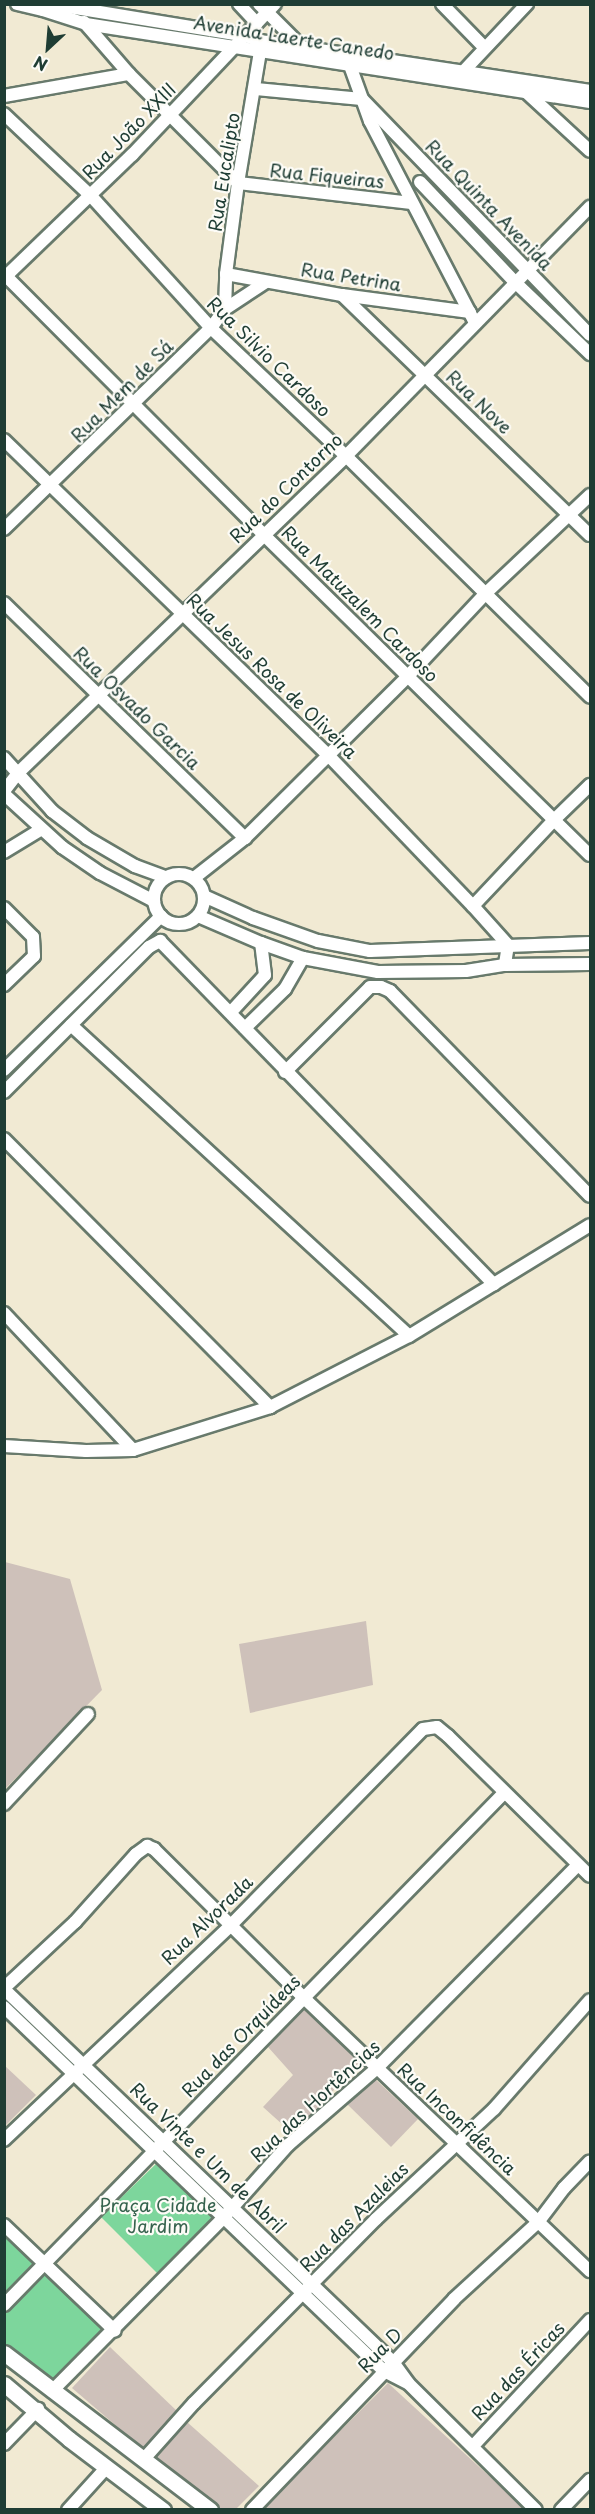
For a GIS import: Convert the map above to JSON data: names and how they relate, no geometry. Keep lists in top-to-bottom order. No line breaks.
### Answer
{"streets":{"street":["Avenida Laerte Canedo","Rua João XXIII","Rua Eucalipto","Rua Fiqueiras","Rua Quinta Avenida","Rua Petrina","Rua Silvio Cardoso","Rua Mem de Sá","Rua Nove","Rua do Contorno","Rua Matuzalem Cardoso","Rua Jesus Rosa de Oliveira","Rua Osvado Garcia","Rua Alvorada","Rua das Orquídeas","Rua das Hortências","Rua Inconfidência","Rua Vinte e Um de Abril","Rua das Azaleias","Rua D","Rua das Éricas"]},"crossings":[["Avenida Laerte Canedo","Rua João XXIII"],["Avenida Laerte Canedo","Rua Eucalipto"],["Rua João XXIII","Rua Silvio Cardoso"],["Rua João XXIII","Rua Matuzalem Cardoso"],["Rua Eucalipto","Rua Fiqueiras"],["Rua Eucalipto","Rua Petrina"],["Rua Eucalipto","Rua Mem de Sá"],["Rua Quinta Avenida","Rua do Contorno"],["Rua Petrina","Rua Mem de Sá"],["Rua Petrina","Rua Nove"],["Rua Petrina","Rua do Contorno"],["Rua Silvio Cardoso","Rua Mem de Sá"],["Rua Silvio Cardoso","Rua do Contorno"],["Rua Mem de Sá","Rua Matuzalem Cardoso"],["Rua Mem de Sá","Rua Jesus Rosa de Oliveira"],["Rua Nove","Rua do Contorno"],["Rua do Contorno","Rua Matuzalem Cardoso"],["Rua do Contorno","Rua Jesus Rosa de Oliveira"],["Rua do Contorno","Rua Osvado Garcia"],["Rua Alvorada","Rua das Orquídeas"],["Rua Alvorada","Rua Inconfidência"],["Rua Alvorada","Rua Vinte e Um de Abril"],["Rua das Orquídeas","Rua Inconfidência"],["Rua das Orquídeas","Rua Vinte e Um de Abril"],["Rua das Hortências","Rua Inconfidência"],["Rua das Hortências","Rua Vinte e Um de Abril"],["Rua Inconfidência","Rua Vinte e Um de Abril"],["Rua Inconfidência","Rua das Azaleias"],["Rua Inconfidência","Rua D"],["Rua Vinte e Um de Abril","Rua das Azaleias"],["Rua Vinte e Um de Abril","Rua D"],["Rua Vinte e Um de Abril","Rua das Éricas"]],"parks":["Praça Cidade Jardim"],"north":"bottom left"}
